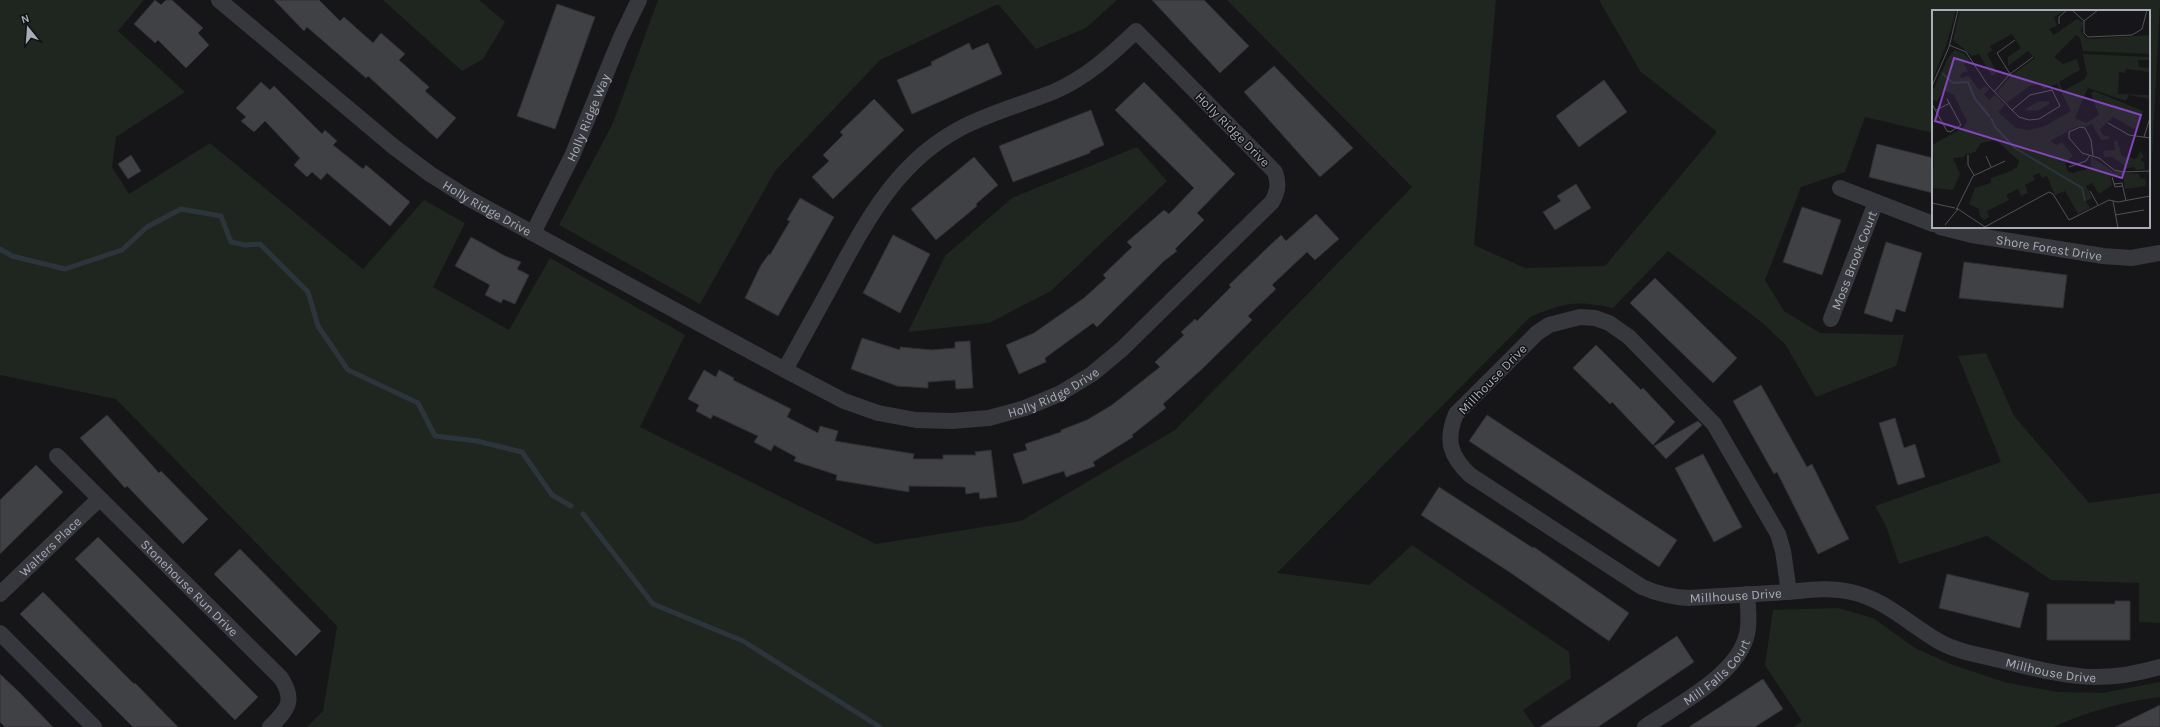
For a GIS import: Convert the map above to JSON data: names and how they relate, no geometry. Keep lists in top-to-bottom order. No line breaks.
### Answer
{"streets":{"street":["Holly Ridge Way","Holly Ridge Drive","Shore Forest Drive","Moss Brook Court","Millhouse Drive","Walters Place","Stonehouse Run Drive","Mill Falls Court"]},"crossings":[["Holly Ridge Way","Holly Ridge Drive"],["Millhouse Drive","Mill Falls Court"],["Walters Place","Stonehouse Run Drive"]],"north":"top"}
